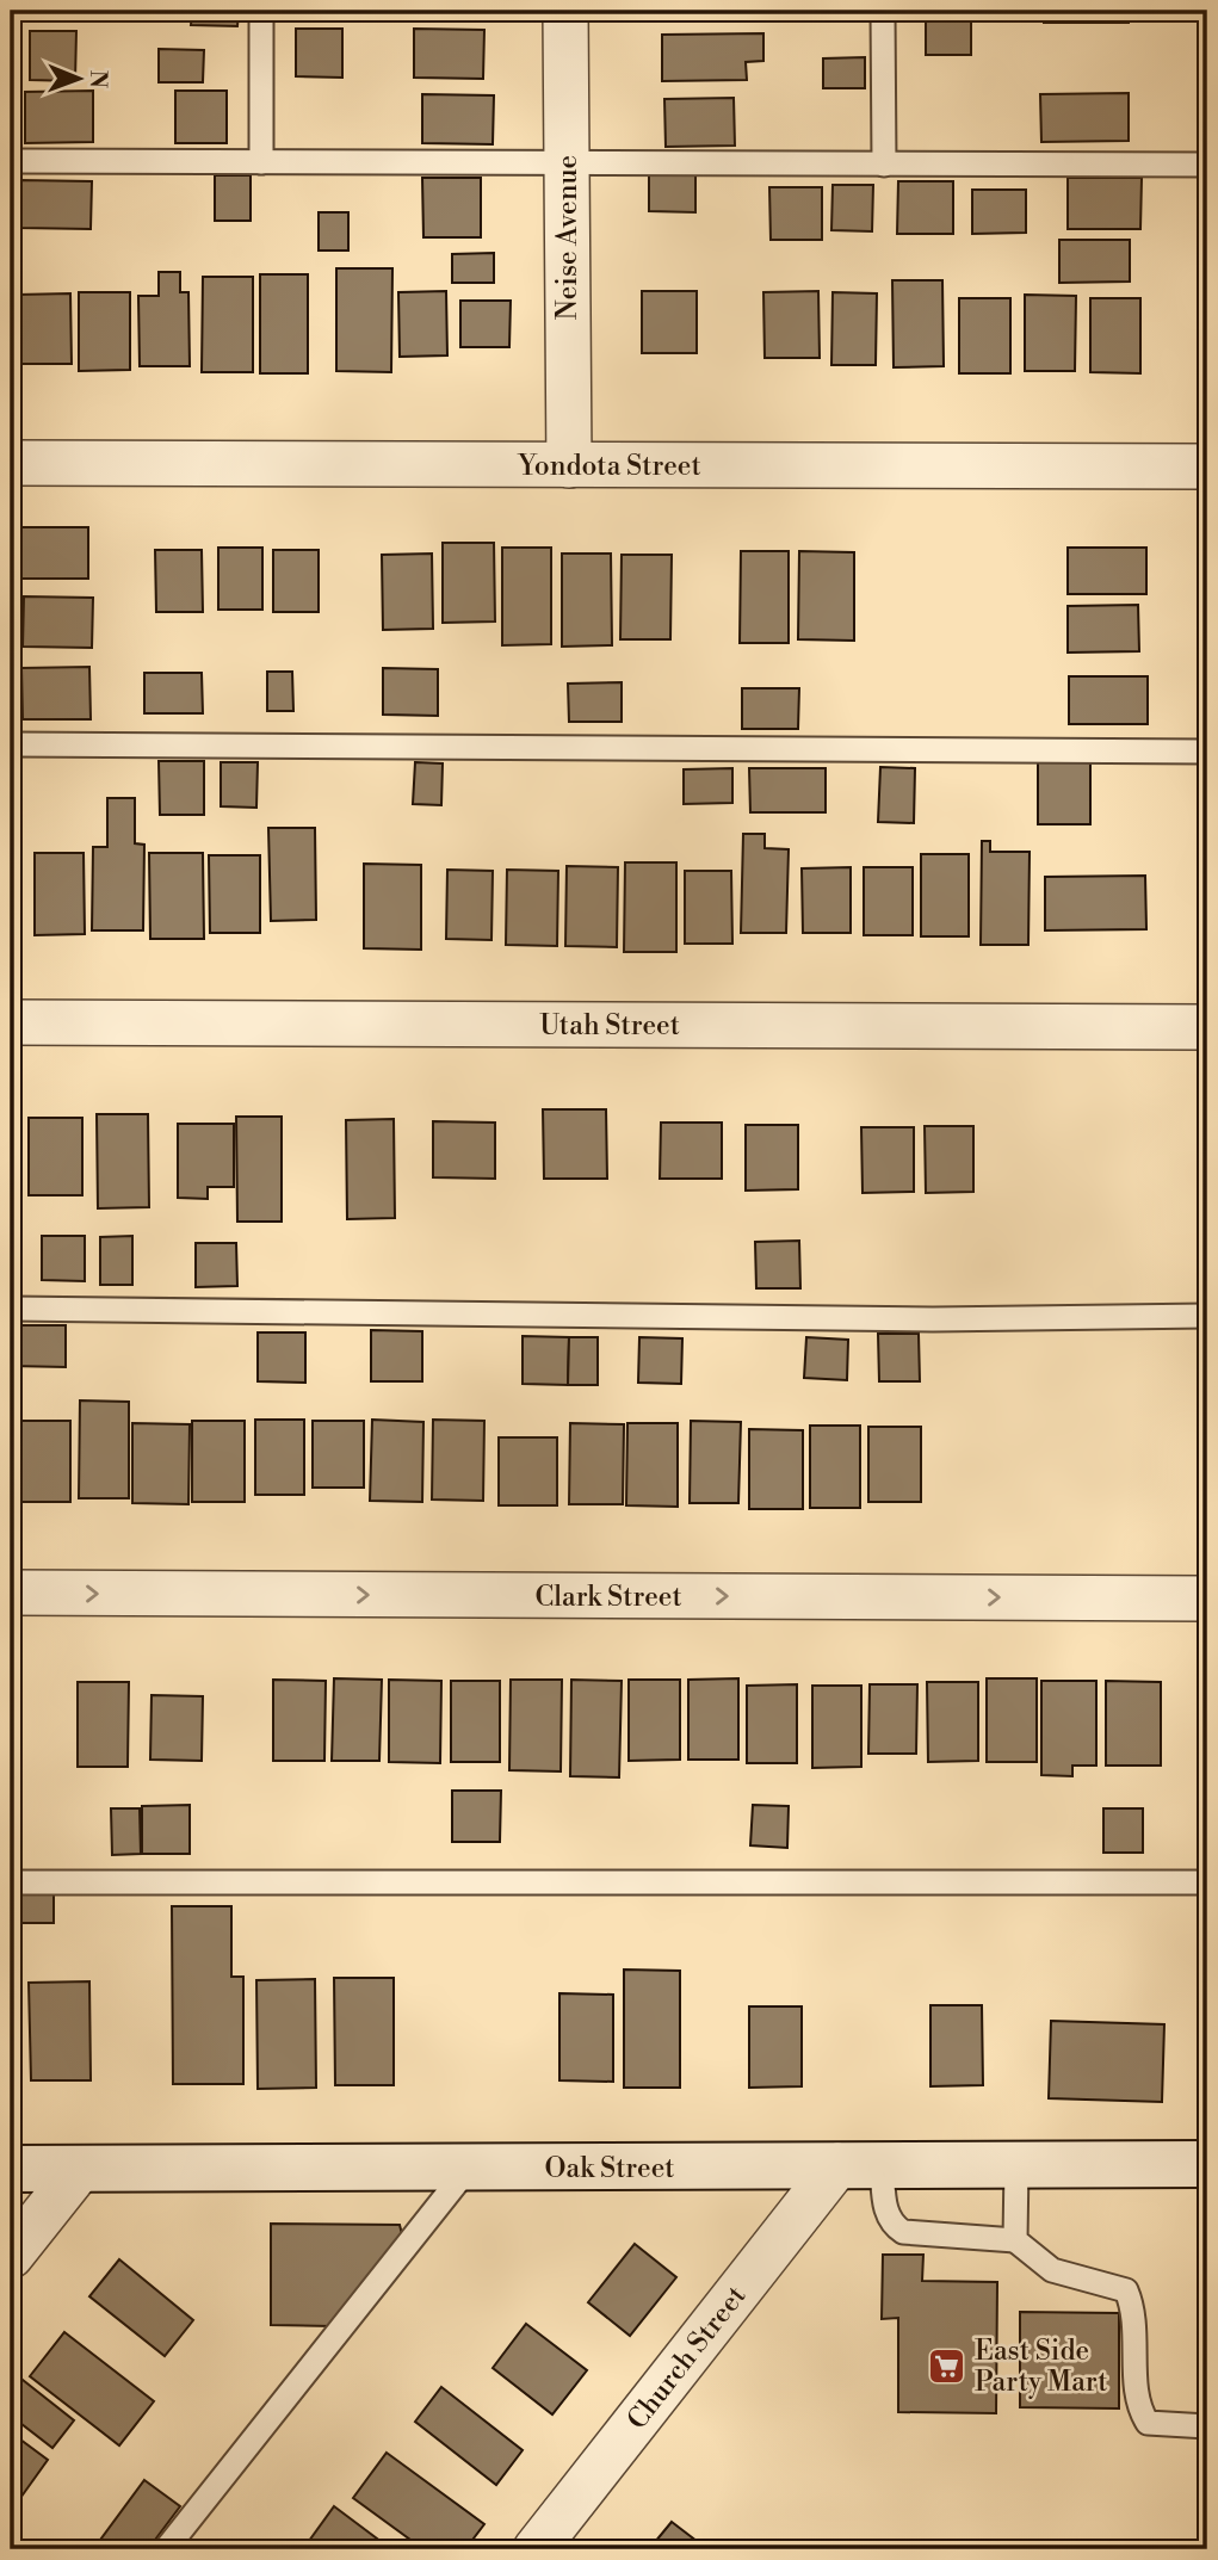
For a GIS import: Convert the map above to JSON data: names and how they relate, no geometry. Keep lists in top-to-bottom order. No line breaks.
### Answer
{"streets":{"main road":["Oak Street"],"street":["Neise Avenue","Yondota Street","Utah Street","Clark Street","Church Street"]},"crossings":[["Neise Avenue","Yondota Street"],["Oak Street","Church Street"]],"one_way":["Clark Street"],"places":{"supermarket":["East Side Party Mart"]},"north":"right"}
